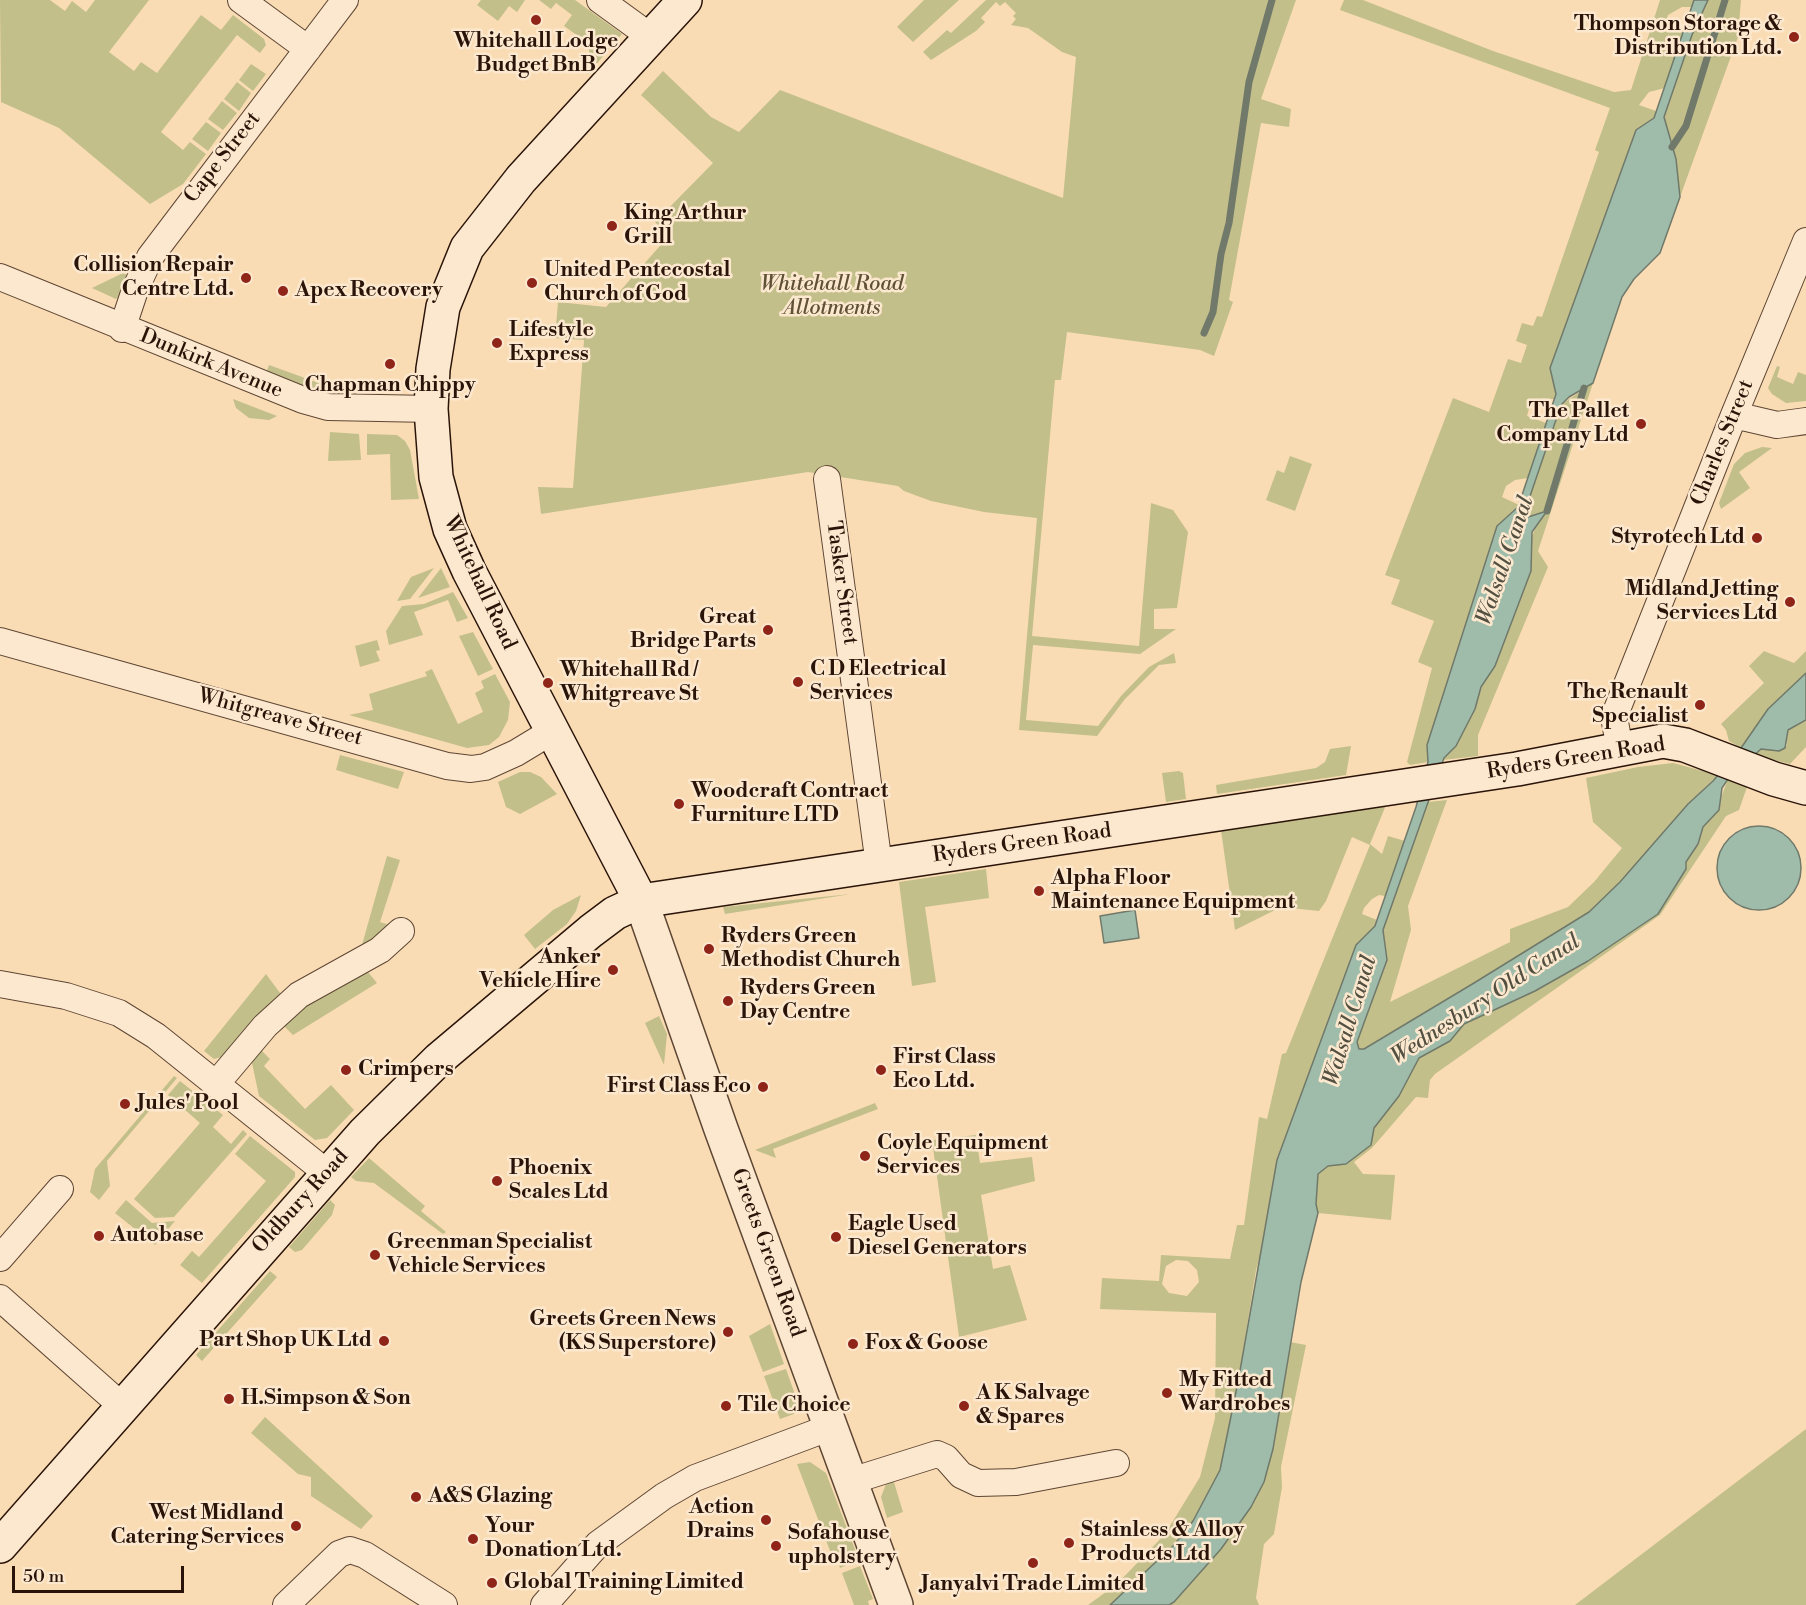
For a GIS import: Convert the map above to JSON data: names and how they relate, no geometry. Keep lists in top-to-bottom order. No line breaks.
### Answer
{"streets":{"main road":["Whitehall Road","Ryders Green Road","Oldbury Road","Greets Green Road"],"street":["Cape Street","Dunkirk Avenue","Charles Street","Tasker Street","Whitgreave Street"]},"crossings":[["Cape Street","Dunkirk Avenue"],["Dunkirk Avenue","Whitehall Road"],["Charles Street","Ryders Green Road"],["Whitehall Road","Whitgreave Street"],["Whitehall Road","Ryders Green Road"],["Whitehall Road","Oldbury Road"],["Whitehall Road","Greets Green Road"],["Tasker Street","Ryders Green Road"],["Ryders Green Road","Oldbury Road"],["Ryders Green Road","Greets Green Road"],["Oldbury Road","Greets Green Road"]],"water":["Walsall Canal","Wednesbury Old Canal"],"parks":["Whitehall Road Allotments"],"places":["Whitehall Lodge Budget BnB","Thompson Storage & Distribution Ltd.","King Arthur Grill","Collision Repair Centre Ltd.","United Pentecostal Church of God","Apex Recovery","Lifestyle Express","Chapman Chippy","The Pallet Company Ltd","Styrotech Ltd","Midland Jetting Services Ltd","Great Bridge Parts","C D Electrical Services","Whitehall Rd / Whitgreave St","The Renault Specialist","Woodcraft Contract Furniture LTD","Alpha Floor Maintenance Equipment","Ryders Green Methodist Church","Anker Vehicle Hire","Ryders Green Day Centre","Crimpers","First Class Eco Ltd.","First Class Eco","Jules' Pool","Coyle Equipment Services","Phoenix Scales Ltd","Autobase","Eagle Used Diesel Generators","Greenman Specialist Vehicle Services","Greets Green News (KS Superstore)","Part Shop UK Ltd","Fox & Goose","My Fitted Wardrobes","H.Simpson & Son","Tile Choice","A K Salvage & Spares","A&S Glazing","Action Drains","West Midland Catering Services","Your Donation Ltd.","Stainless & Alloy Products Ltd","Sofahouse upholstery","Janyalvi Trade Limited","Global Training Limited"],"scale_bar":"50 m"}
